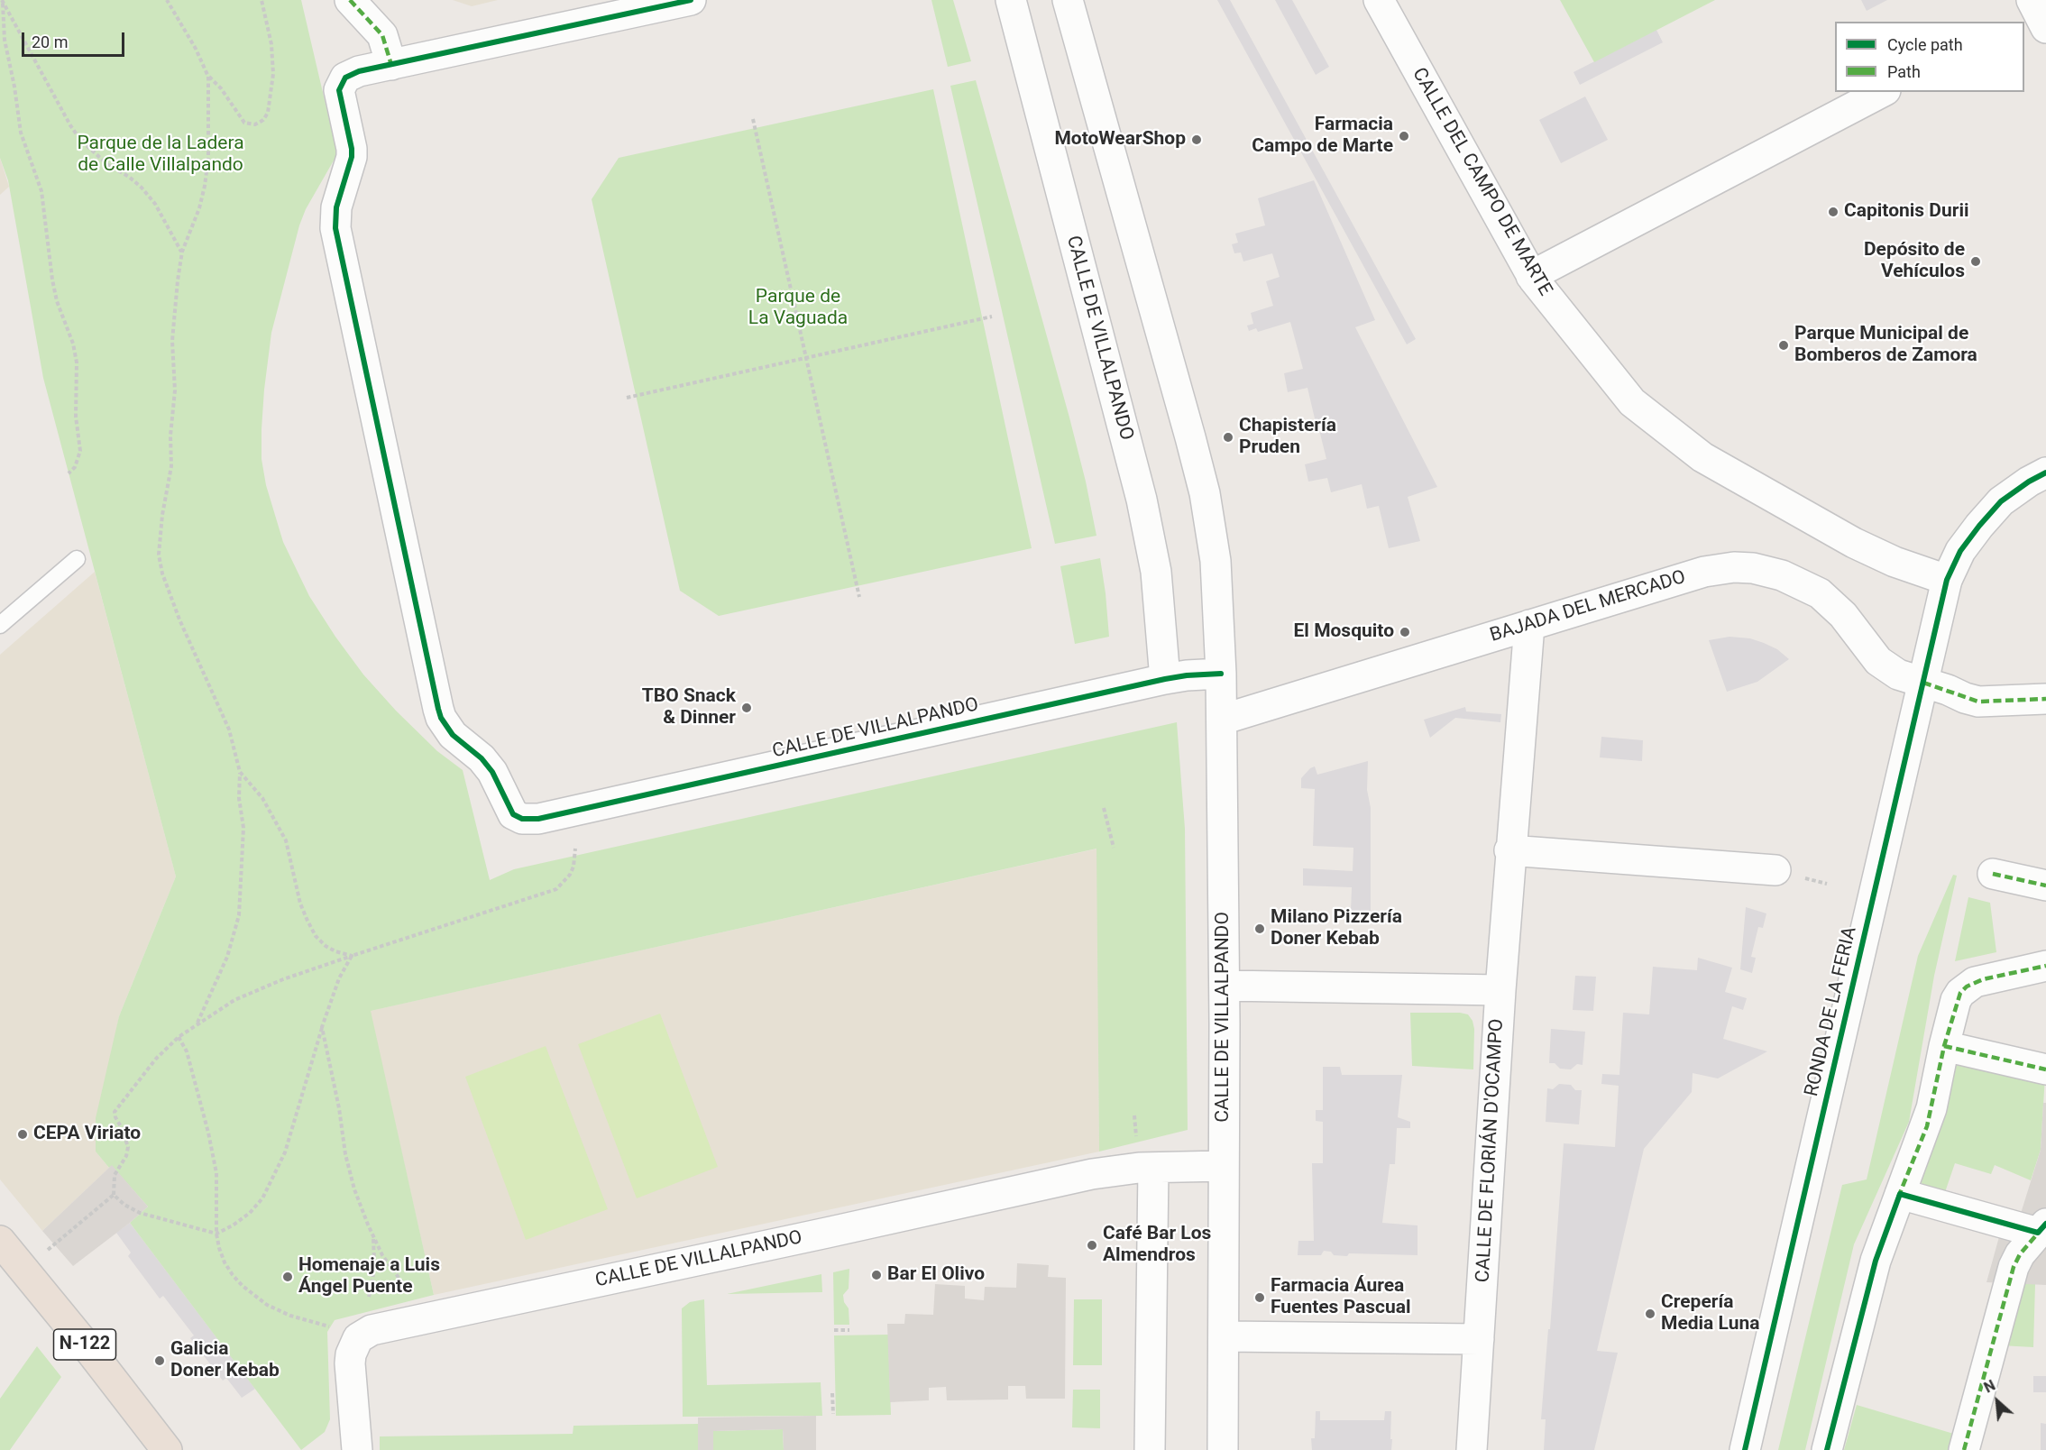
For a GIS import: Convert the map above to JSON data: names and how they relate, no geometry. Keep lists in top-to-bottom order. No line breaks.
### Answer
{"streets":{"highway":["N-122"],"street":["CALLE DEL CAMPO DE MARTE","CALLE DE VILLALPANDO","BAJADA DEL MERCADO","RONDA DE LA FERIA","CALLE DE FLORIÁN D'OCAMPO"]},"crossings":[["CALLE DEL CAMPO DE MARTE","RONDA DE LA FERIA"],["CALLE DE VILLALPANDO","BAJADA DEL MERCADO"],["BAJADA DEL MERCADO","RONDA DE LA FERIA"],["BAJADA DEL MERCADO","CALLE DE FLORIÁN D'OCAMPO"]],"parks":["Parque de la Ladera de Calle Villalpando","Parque de La Vaguada"],"places":["Farmacia Campo de Marte","MotoWearShop","Capitonis Durii","Depósito de Vehículos","Parque Municipal de Bomberos de Zamora","Chapistería Pruden","El Mosquito","TBO Snack & Dinner","Milano Pizzería Doner Kebab","CEPA Viriato","Café Bar Los Almendros","Bar El Olivo","Homenaje a Luis Ángel Puente","Farmacia Áurea Fuentes Pascual","Crepería Media Luna","Galicia Doner Kebab"],"legend":["Cycle path","Path"],"scale_bar":"20 m","north":"top left"}
